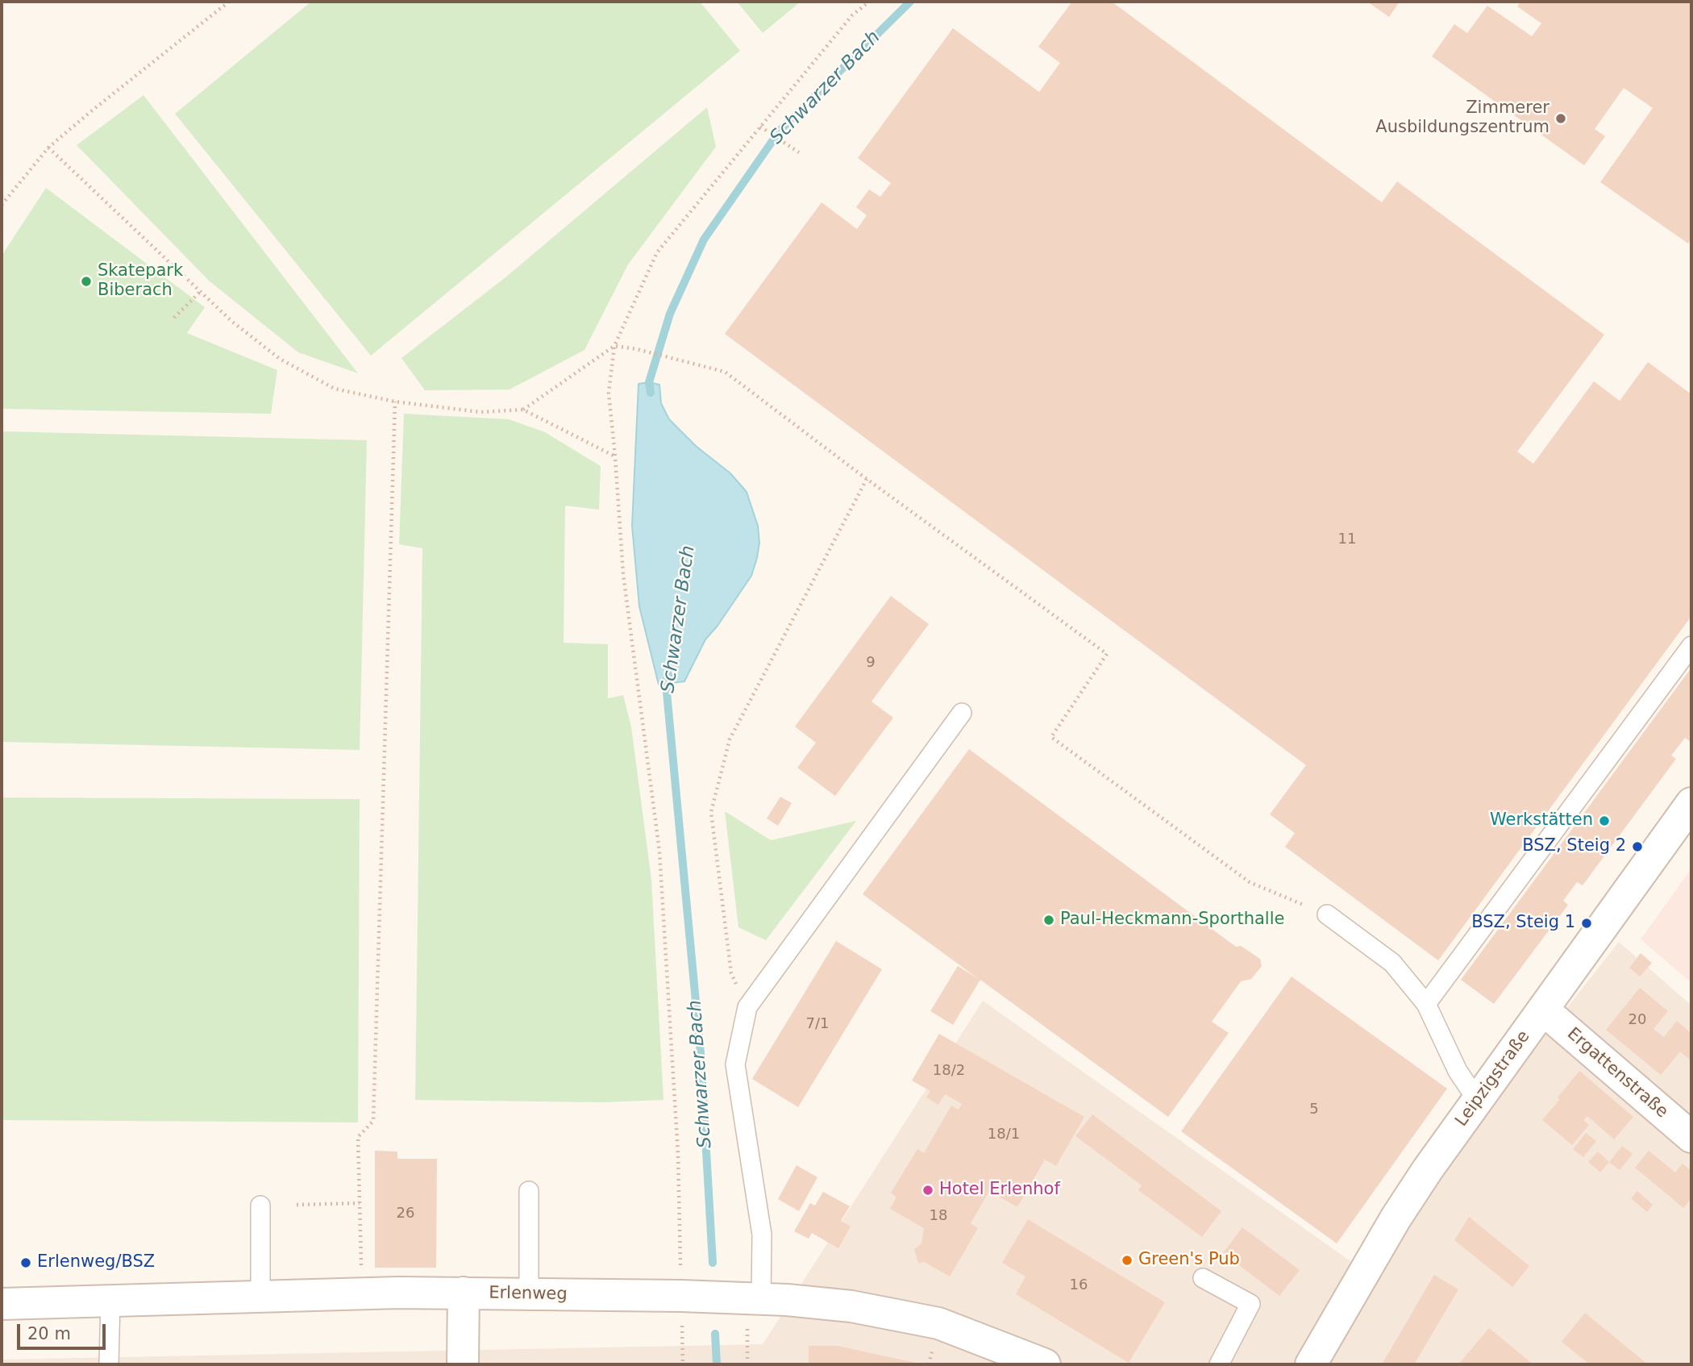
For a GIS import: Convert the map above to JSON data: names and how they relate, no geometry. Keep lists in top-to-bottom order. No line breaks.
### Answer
{"streets":{"street":["Ergattenstraße","Leipzigstraße","Erlenweg"]},"crossings":[["Ergattenstraße","Leipzigstraße"]],"water":["Schwarzer Bach"],"places":["Zimmerer Ausbildungszentrum","Skatepark Biberach","Werkstätten","BSZ, Steig 2","Paul-Heckmann-Sporthalle","BSZ, Steig 1","Hotel Erlenhof","Green's Pub","Erlenweg/BSZ"],"house_numbers":["11","9","20","7/1","18/2","5","18/1","26","18","16"],"scale_bar":"20 m"}
